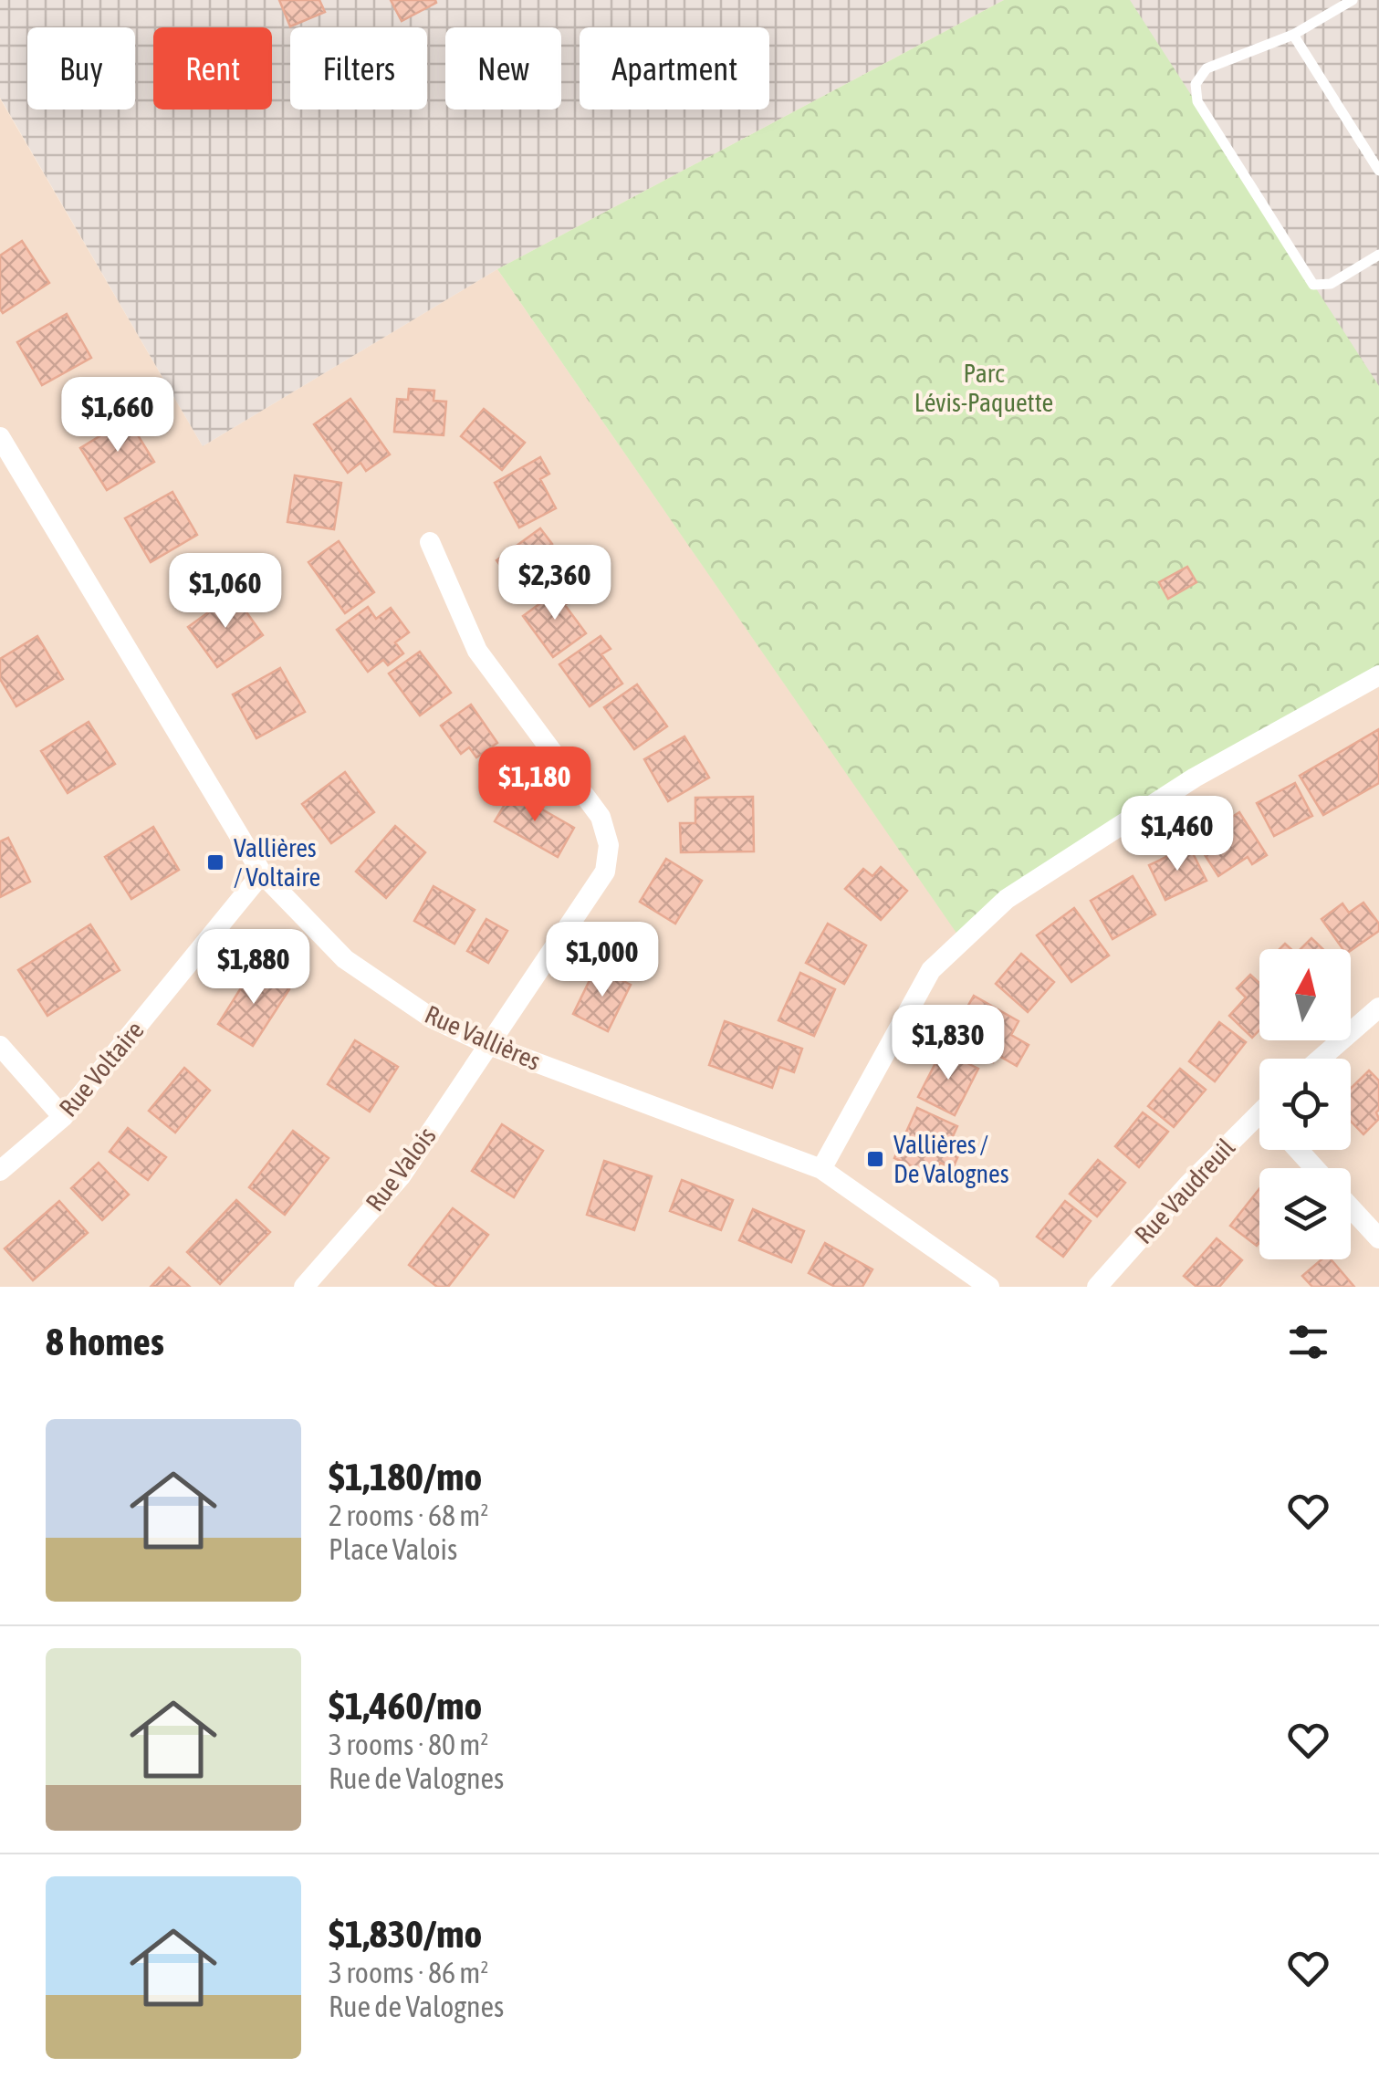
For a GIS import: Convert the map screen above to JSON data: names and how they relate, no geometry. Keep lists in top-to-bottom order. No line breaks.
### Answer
{"streets":{"street":["Rue Vallières","Rue Voltaire","Rue Valois","Rue Vaudreuil"]},"crossings":[["Rue Vallières","Rue Voltaire"],["Rue Vallières","Rue Valois"]],"parks":["Parc Lévis-Paquette"],"places":{"transit":["Vallières / Voltaire","Vallières / De Valognes"]},"north":"top","page":{"chip":["Buy","Rent","Filters","New","Apartment"],"price":["$1,660","$2,360","$1,060","$1,180","$1,460","$1,000","$1,880","$1,830"],"heading":"8 homes","list":[{"name":"$1,180/mo","note":"2 rooms · 68 m² · Place Valois"},{"name":"$1,460/mo","note":"3 rooms · 80 m² · Rue de Valognes"},{"name":"$1,830/mo","note":"3 rooms · 86 m² · Rue de Valognes"}]}}
